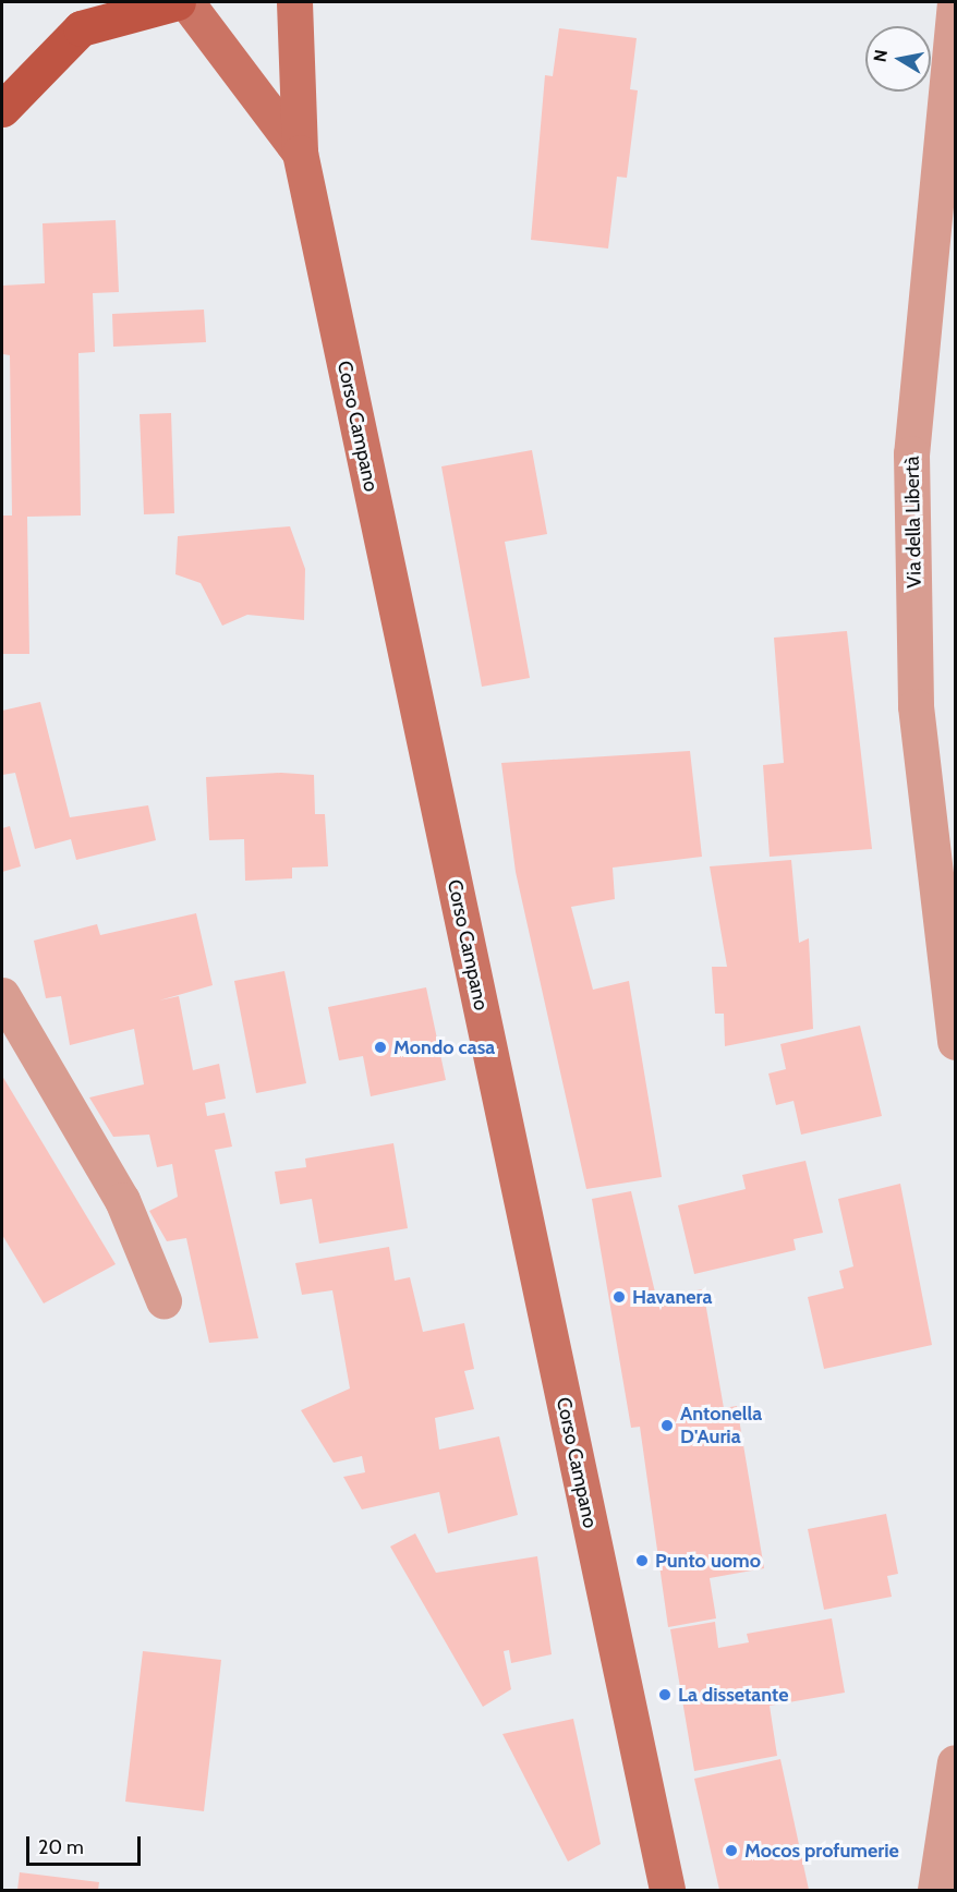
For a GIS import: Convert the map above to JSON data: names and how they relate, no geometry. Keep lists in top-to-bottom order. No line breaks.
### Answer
{"streets":{"main road":["Corso Campano"],"street":["Via della Libertà"]},"places":["Mondo casa","Havanera","Antonella D'Auria","Punto uomo","La dissetante","Mocos profumerie"],"scale_bar":"20 m","north":"left"}
